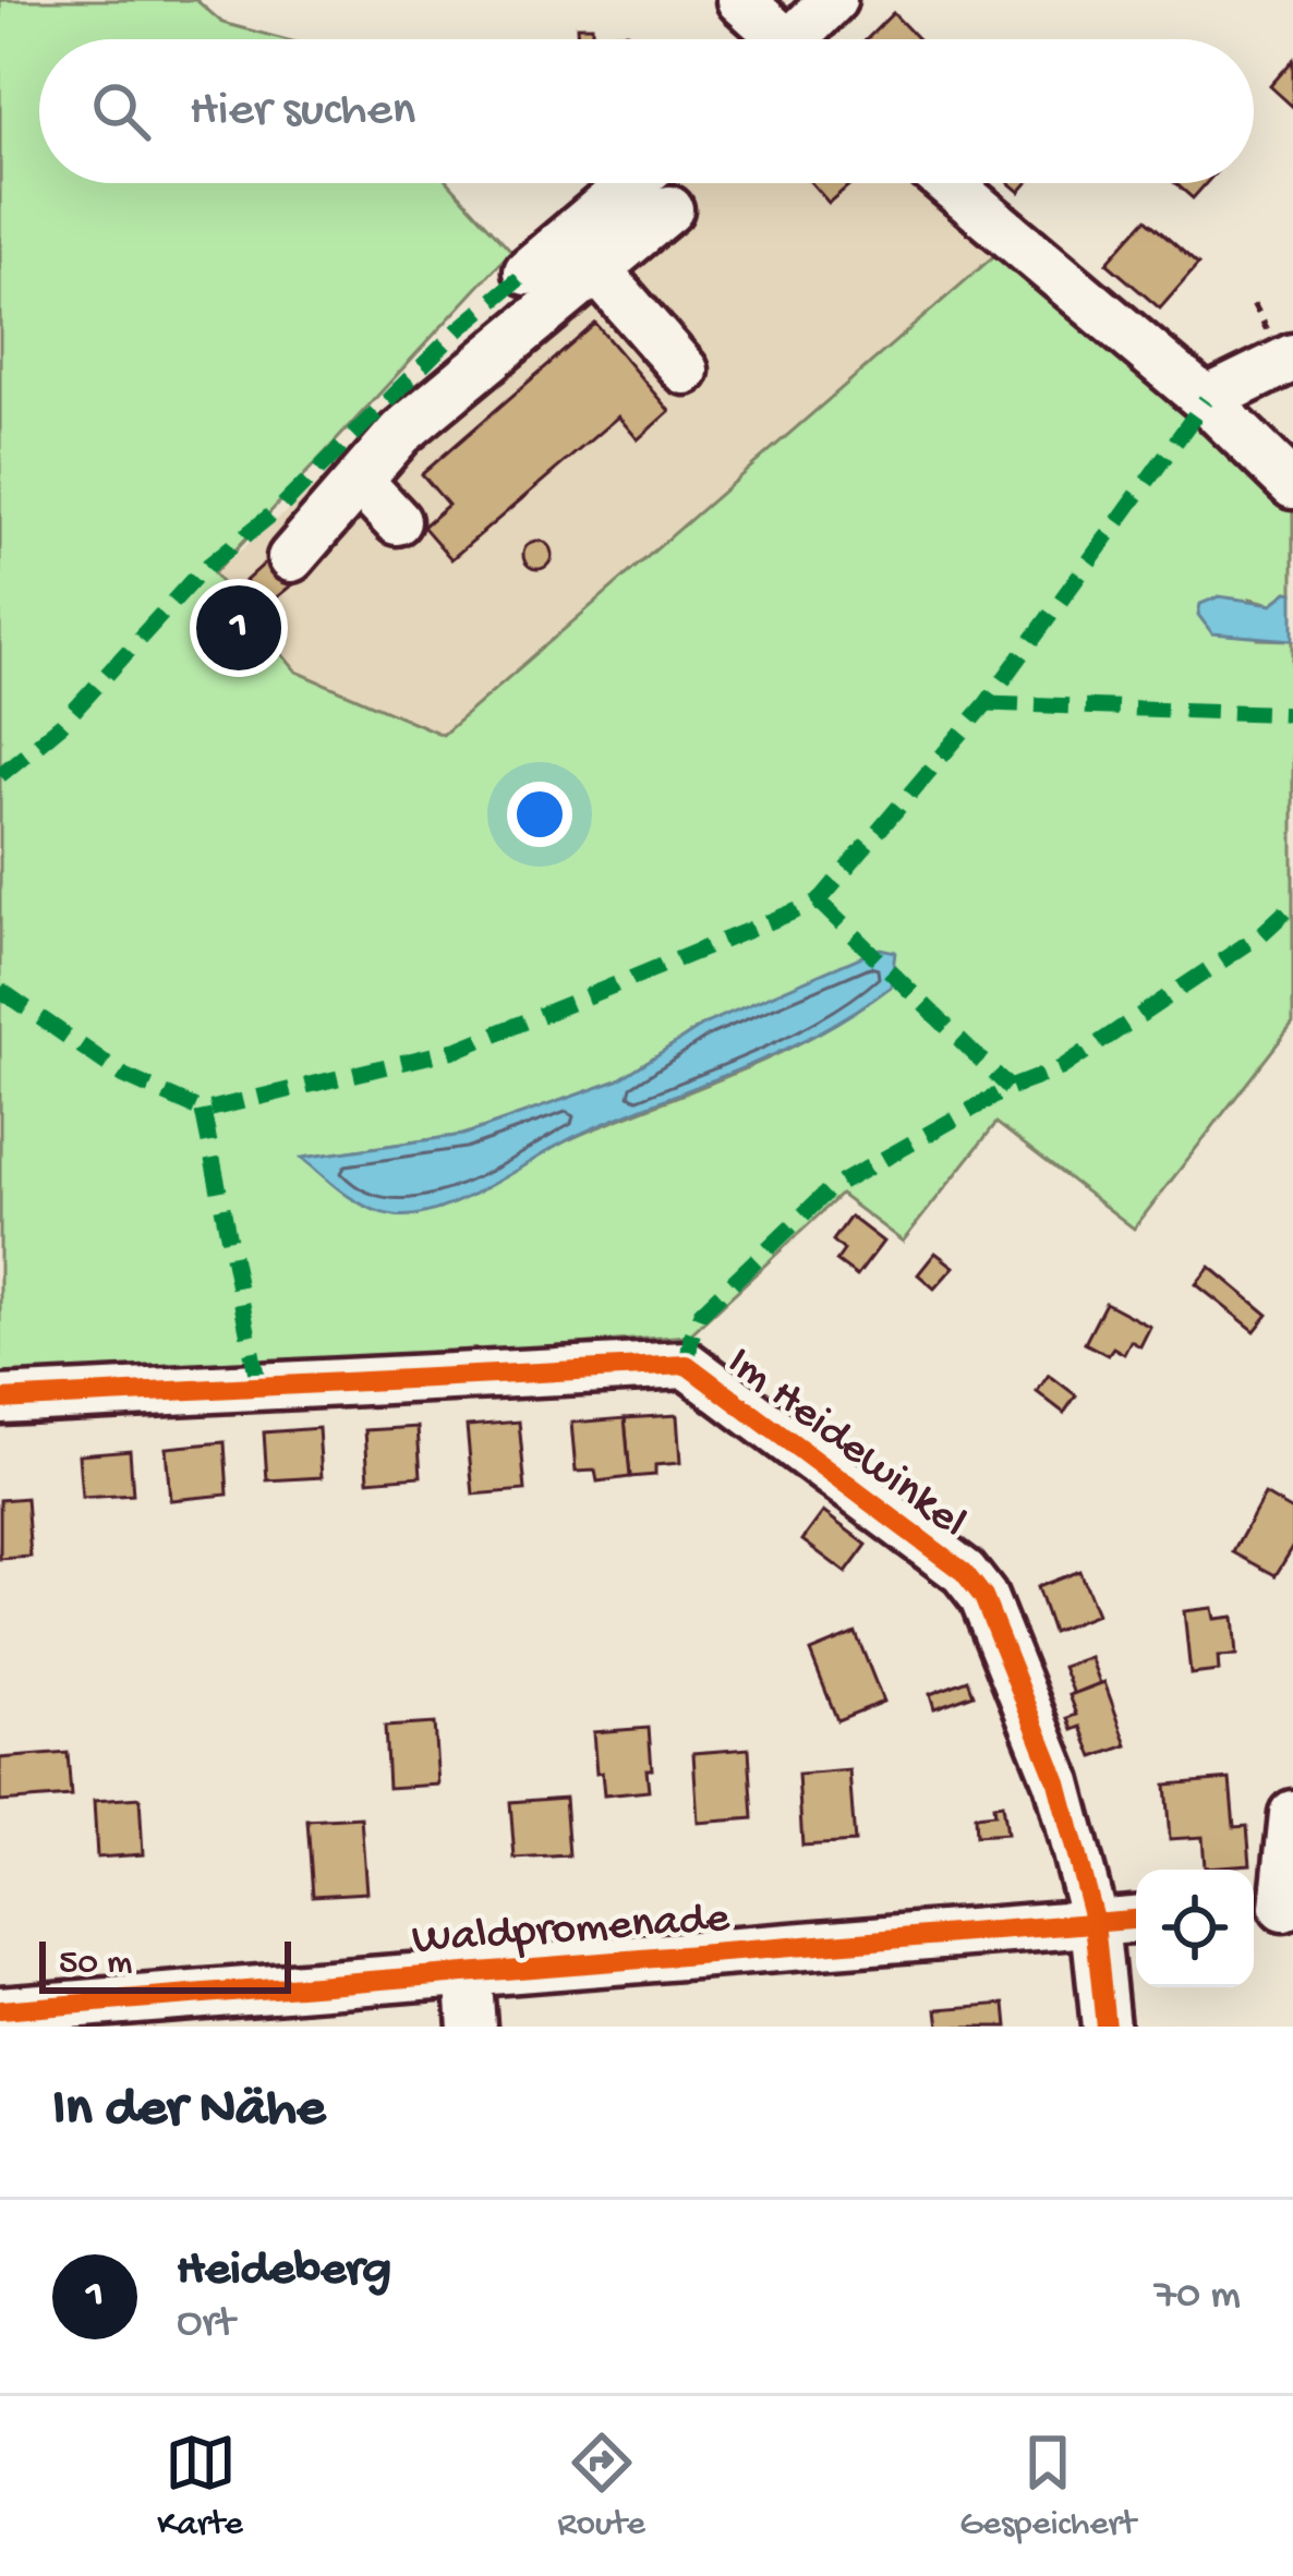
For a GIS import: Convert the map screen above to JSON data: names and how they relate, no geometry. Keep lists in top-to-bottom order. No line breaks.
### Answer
{"streets":{"street":["Im Heidewinkel","Waldpromenade"]},"crossings":[["Im Heidewinkel","Waldpromenade"]],"scale_bar":"50 m","page":{"search":"Hier suchen","pins":"1","scale":"50 m","heading":"In der Nähe","list":[{"mark":"1","name":"Heideberg","note":"Ort","value":"70 m"}],"nav":["Karte","Route","Gespeichert"]}}
